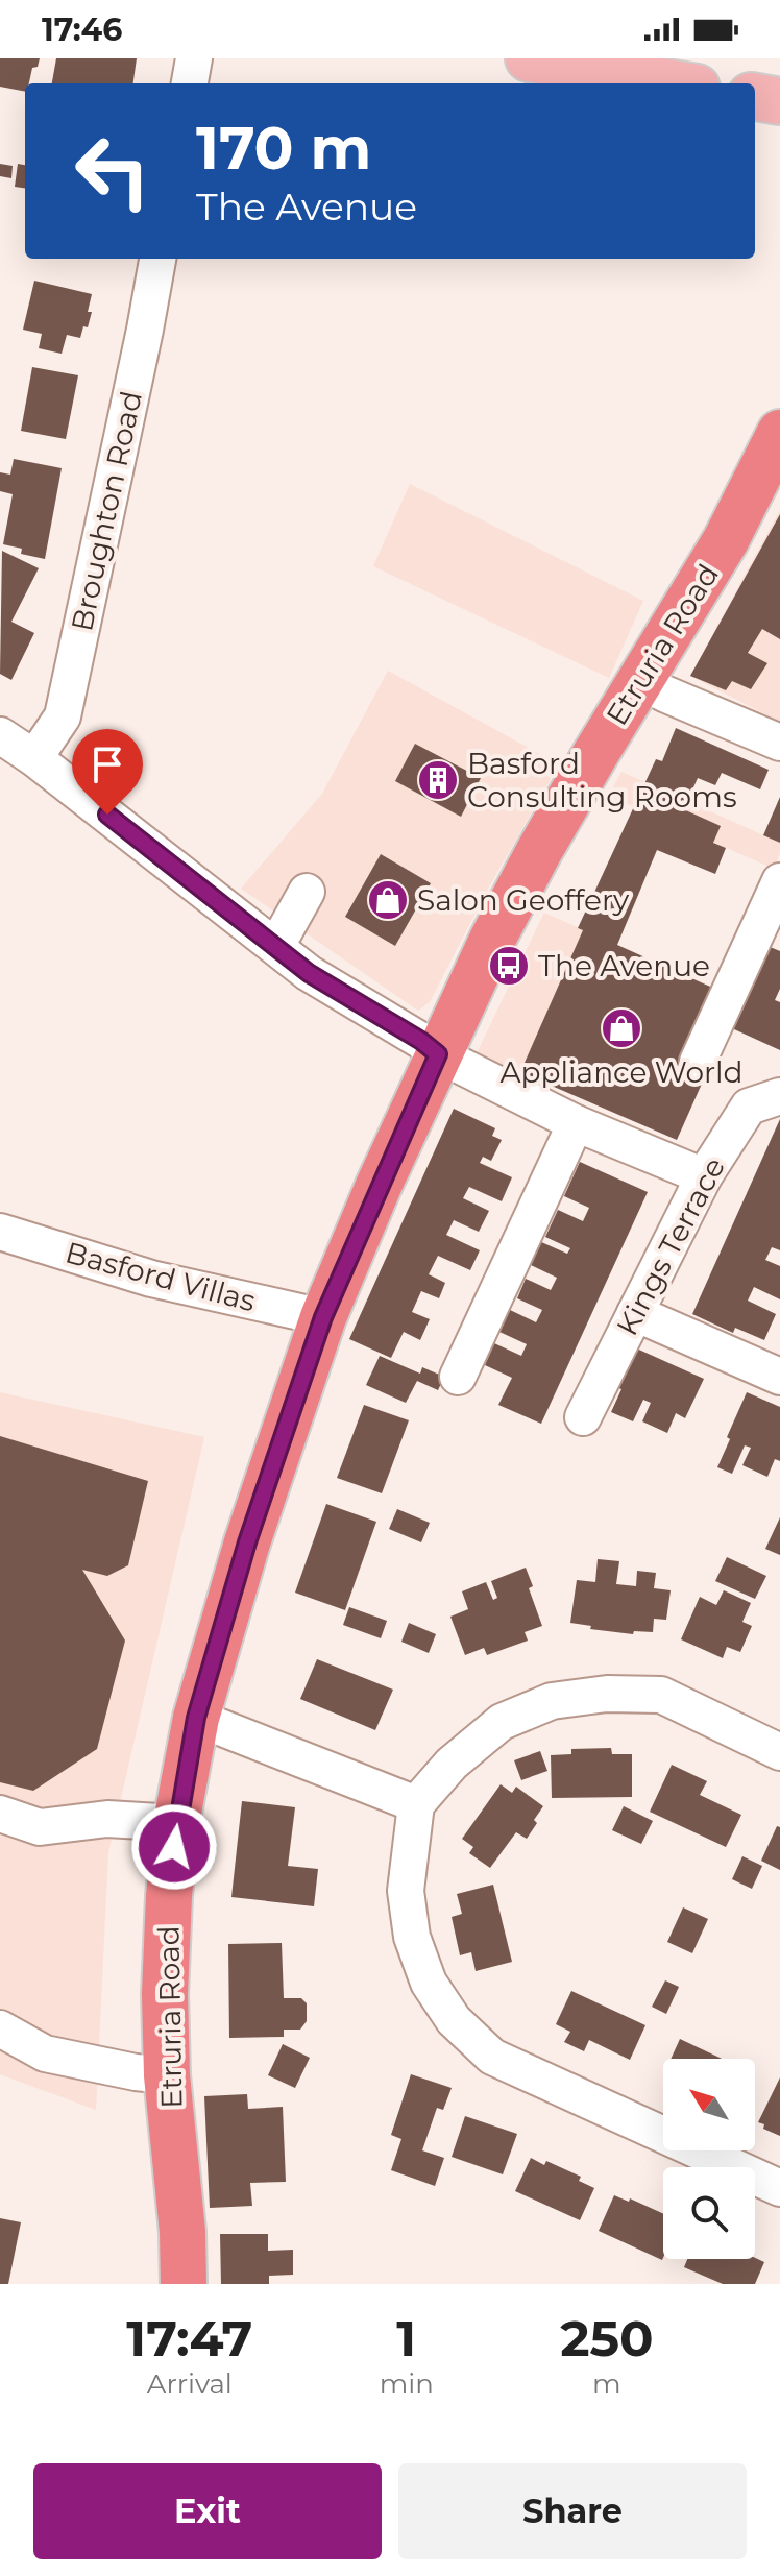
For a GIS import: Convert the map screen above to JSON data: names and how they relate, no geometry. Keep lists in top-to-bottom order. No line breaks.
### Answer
{"streets":{"highway":["Etruria Road"],"street":["Broughton Road","Kings Terrace","Basford Villas"]},"crossings":[["Etruria Road","Basford Villas"]],"places":{"building":["Basford Consulting Rooms"],"shop":["Salon Geoffery","Appliance World"],"bus stop":["The Avenue"]},"north":"top left","page":{"status":"17:46","turn":["170 m","The Avenue"],"eta":["17:47","Arrival","1","min","250","m"],"buttons":["Exit","Share"]}}
